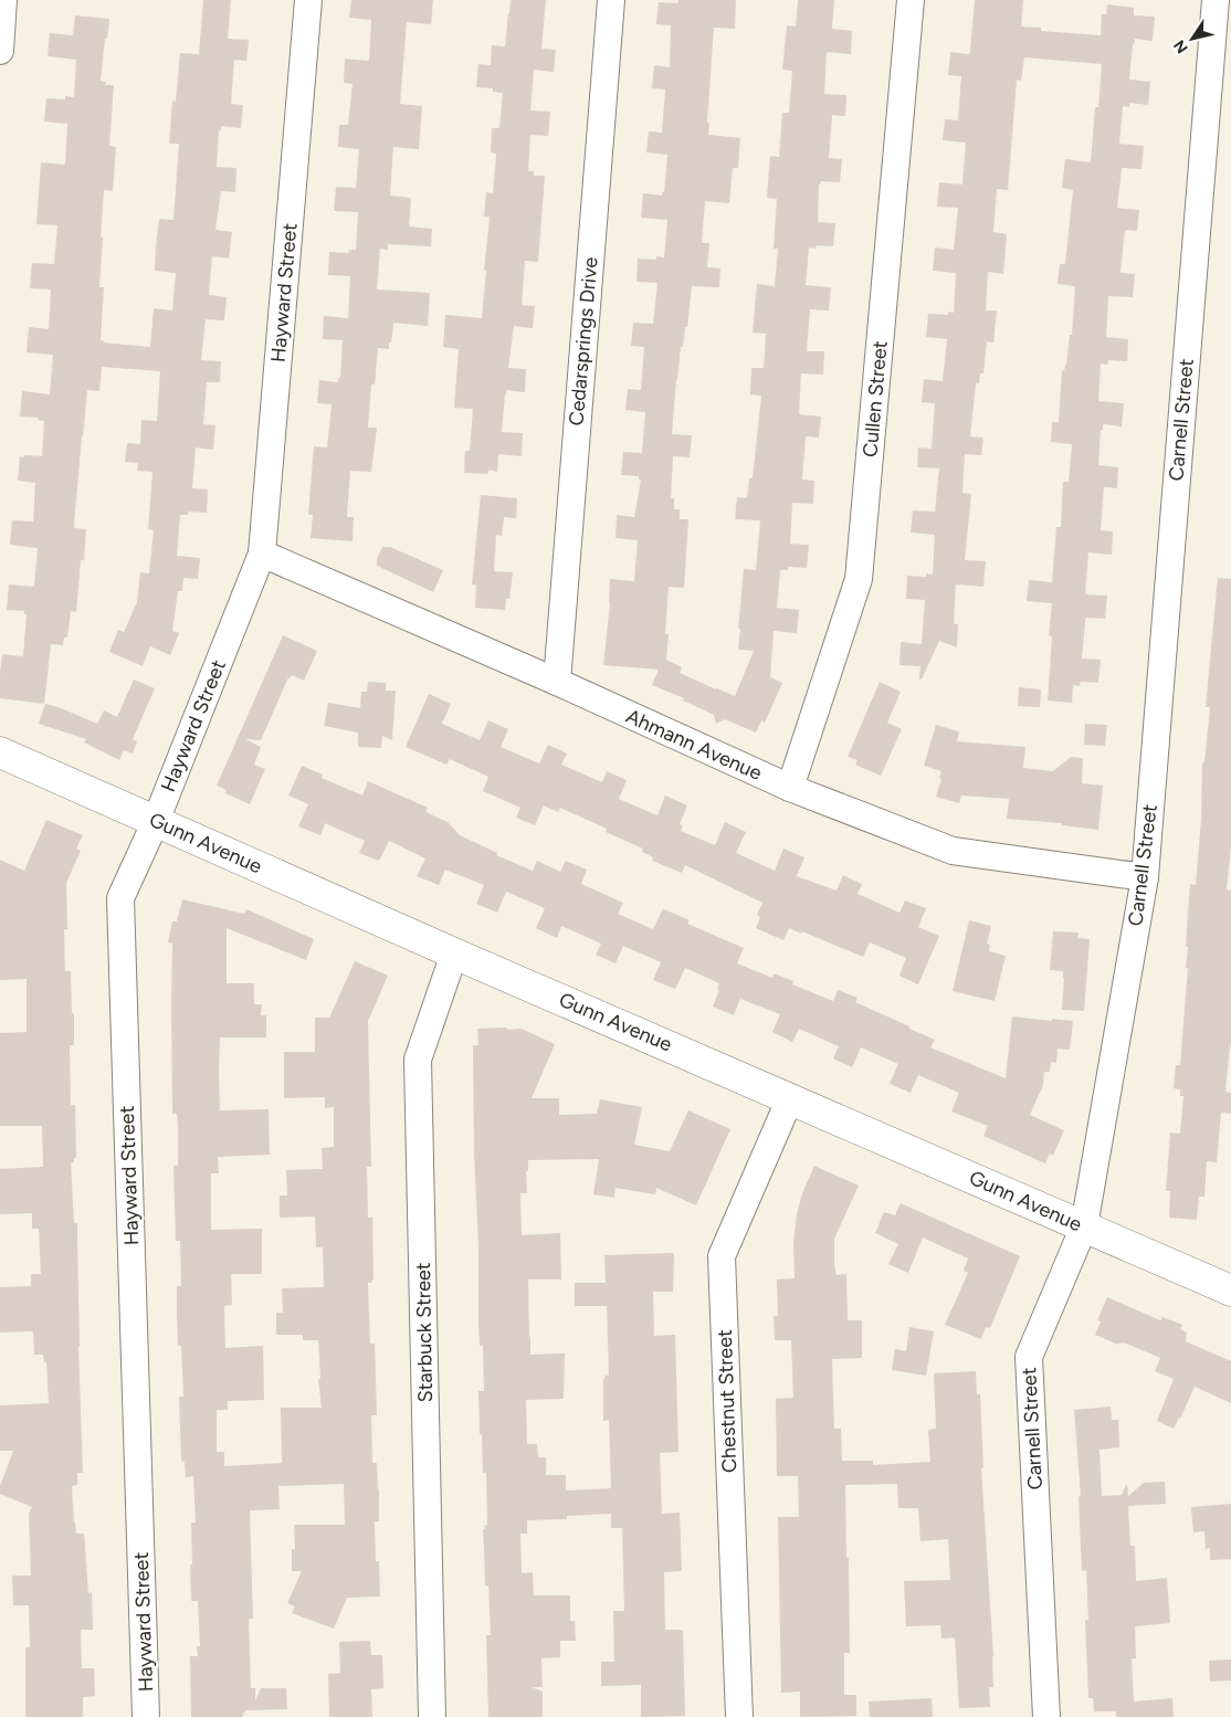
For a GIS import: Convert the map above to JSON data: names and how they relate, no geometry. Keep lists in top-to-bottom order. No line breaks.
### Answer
{"streets":{"street":["Hayward Street","Cedarsprings Drive","Cullen Street","Carnell Street","Ahmann Avenue","Gunn Avenue","Starbuck Street","Chestnut Street"]},"crossings":[["Hayward Street","Ahmann Avenue"],["Hayward Street","Gunn Avenue"],["Cedarsprings Drive","Ahmann Avenue"],["Cullen Street","Ahmann Avenue"],["Carnell Street","Ahmann Avenue"],["Carnell Street","Gunn Avenue"],["Gunn Avenue","Starbuck Street"],["Gunn Avenue","Chestnut Street"]],"north":"bottom left"}
